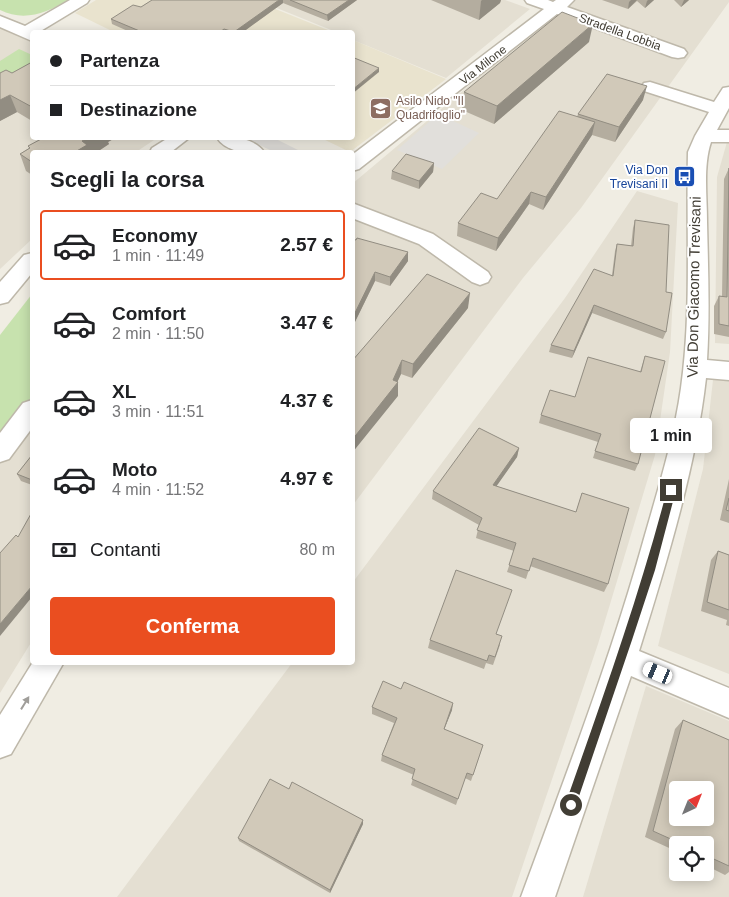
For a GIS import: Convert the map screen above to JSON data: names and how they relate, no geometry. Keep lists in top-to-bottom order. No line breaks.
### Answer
{"streets":{"street":["Stradella Lobbia","Via Milone","Via Don Giacomo Trevisani"]},"crossings":[["Stradella Lobbia","Via Milone"]],"places":{"school or university":["Asilo Nido \"Il Quadrifoglio\""],"bus stop":["Via Don Trevisani II"]},"north":"top right","page":{"banner":["Partenza","Destinazione"],"heading":"Scegli la corsa","list":[{"name":"Economy","note":"1 min · 11:49","value":"2.57 €"},{"name":"Comfort","note":"2 min · 11:50","value":"3.47 €"},{"name":"XL","note":"3 min · 11:51","value":"4.37 €"},{"name":"Moto","note":"4 min · 11:52","value":"4.97 €"}],"bubble":"1 min","pay":["Contanti","80 m"],"buttons":"Conferma"}}
